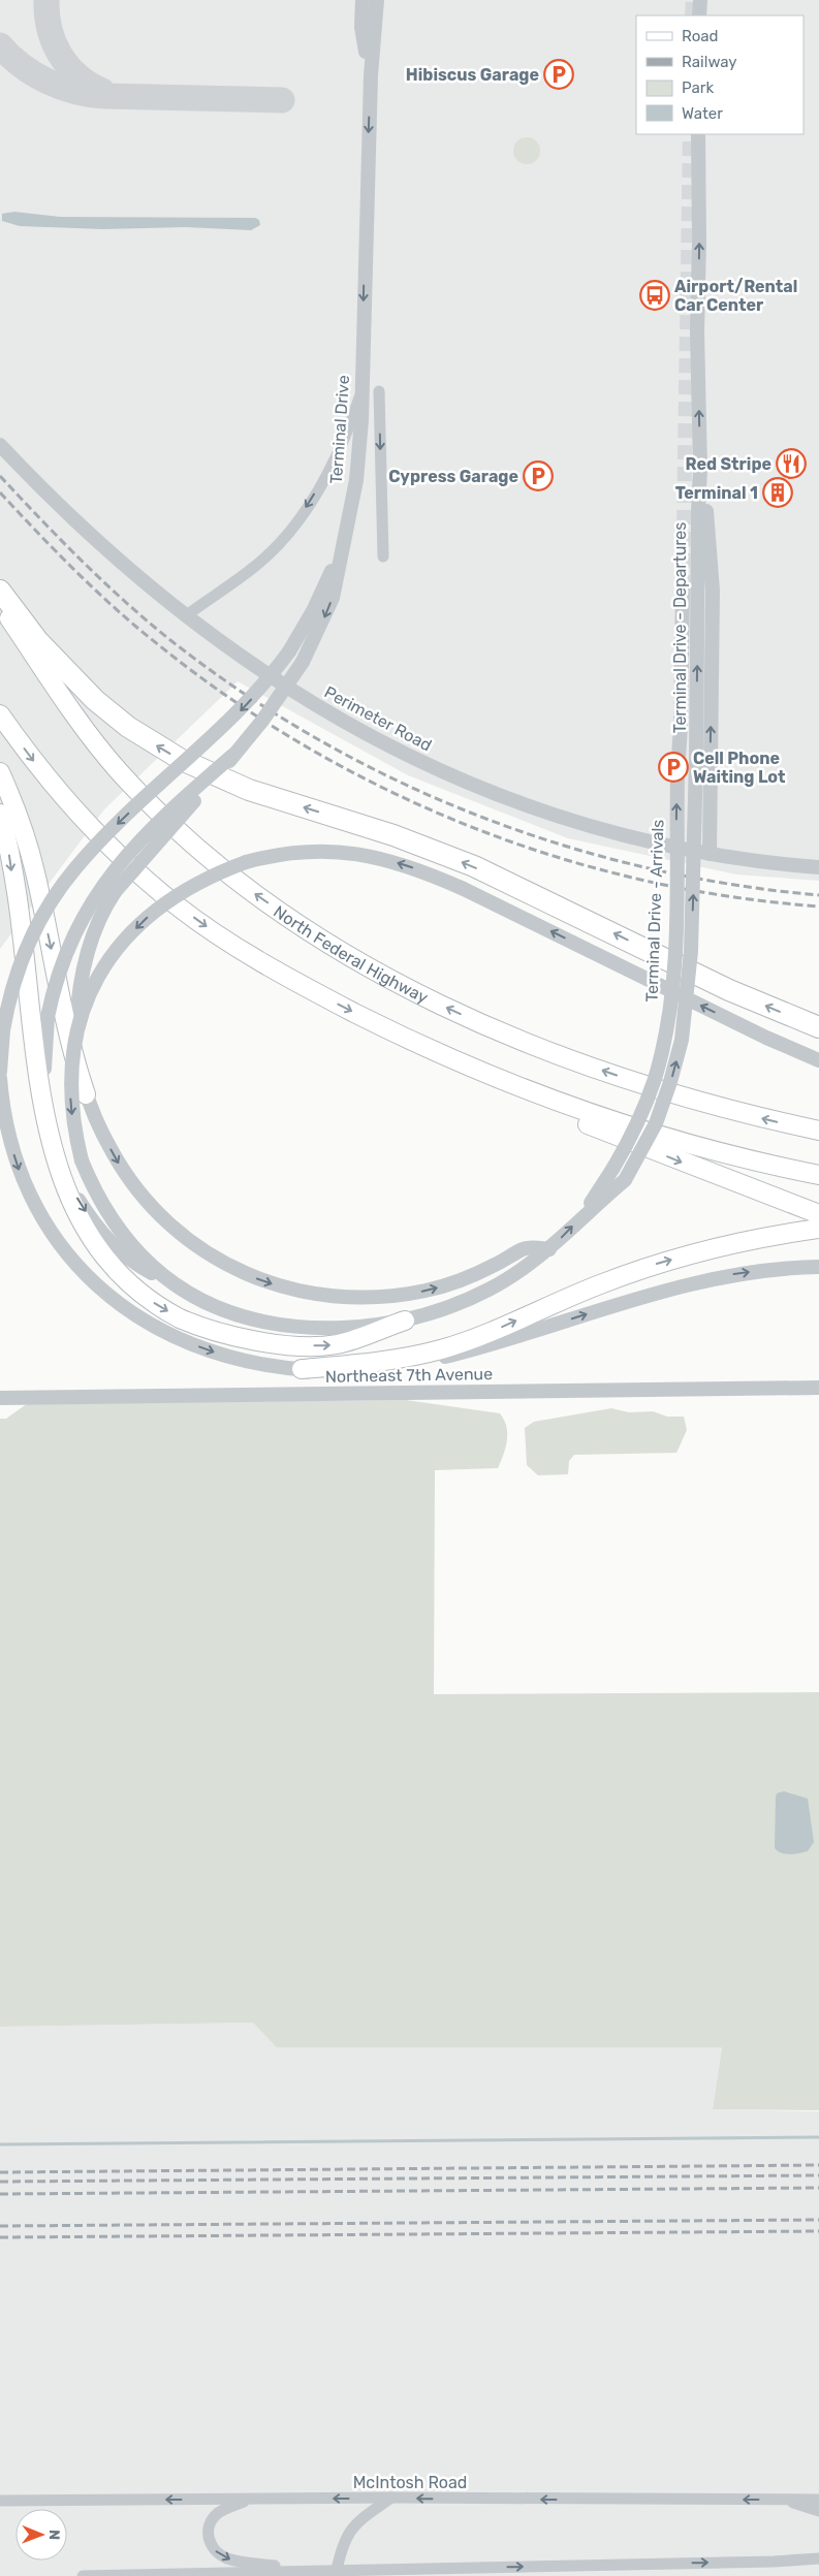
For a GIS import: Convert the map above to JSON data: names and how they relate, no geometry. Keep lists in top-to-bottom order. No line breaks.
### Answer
{"streets":{"main road":["North Federal Highway"],"street":["Terminal Drive","Terminal Drive - Departures","Perimeter Road","Terminal Drive - Arrivals","Northeast 7th Avenue","McIntosh Road"]},"crossings":[["Terminal Drive - Departures","Terminal Drive - Arrivals"]],"places":{"parking":["Hibiscus Garage","Cypress Garage","Cell Phone Waiting Lot"],"bus stop":["Airport/Rental Car Center"],"restaurant":["Red Stripe"],"building":["Terminal 1"]},"legend":["Road","Railway","Park","Water"],"north":"right"}
